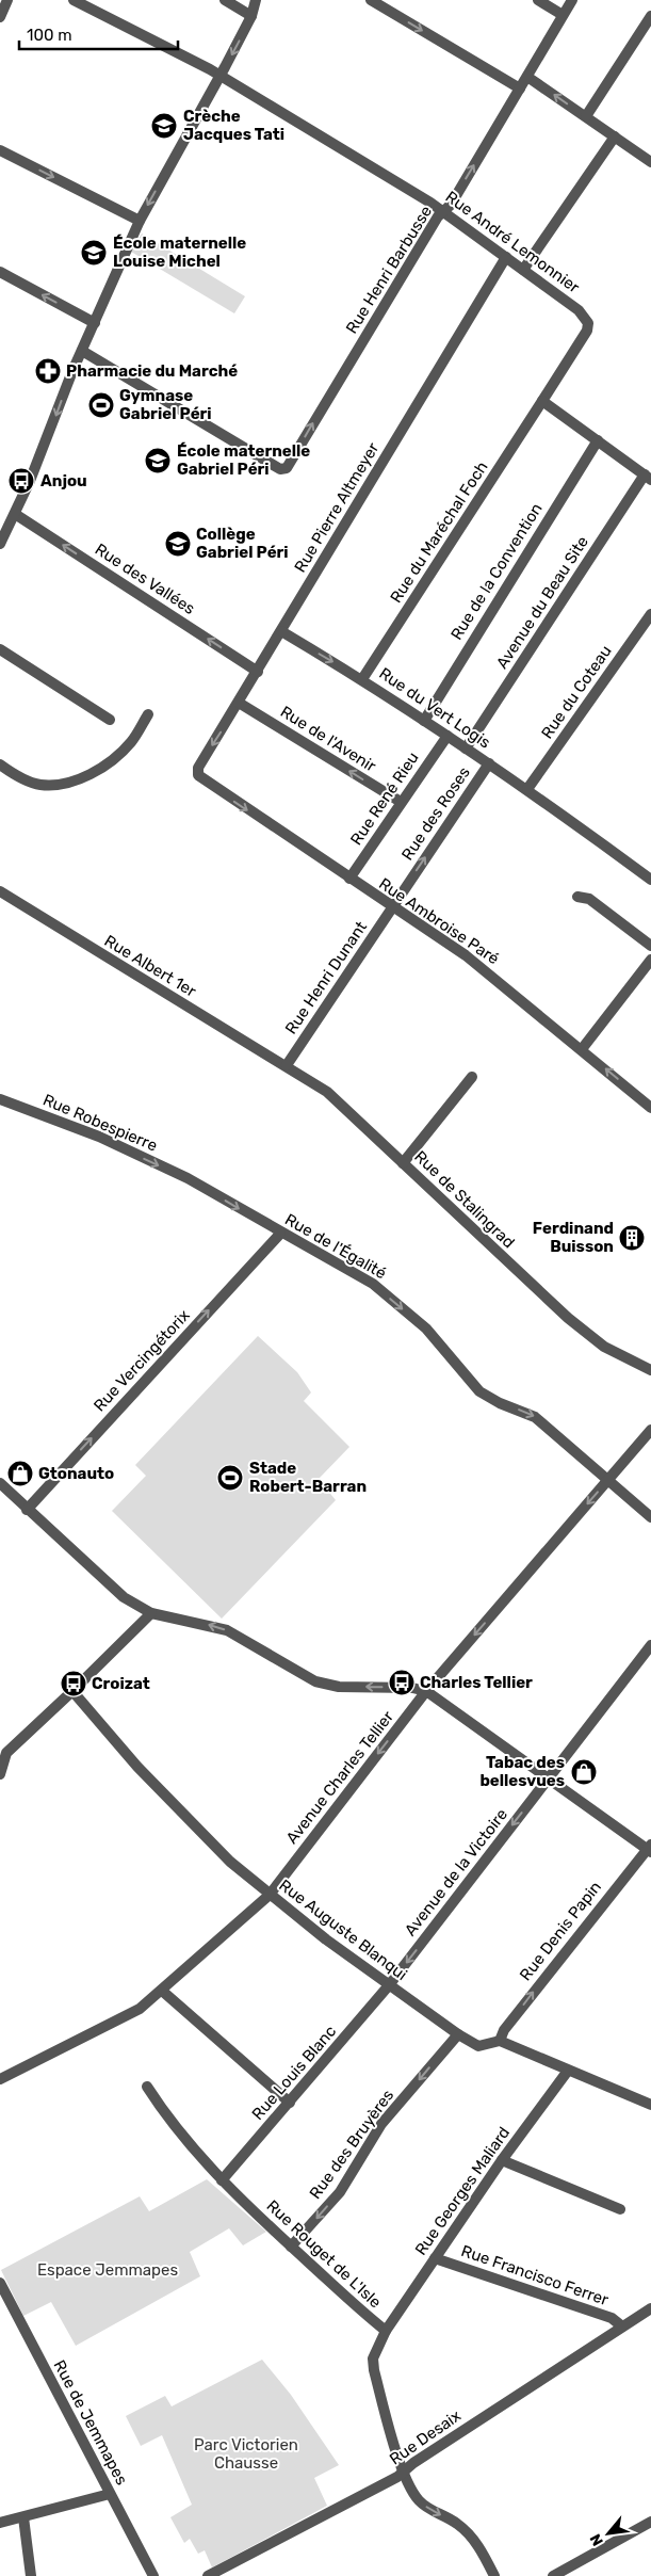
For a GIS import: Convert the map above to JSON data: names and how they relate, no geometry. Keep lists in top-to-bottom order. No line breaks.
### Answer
{"streets":{"street":["Rue André Lemonnier","Rue Henri Barbusse","Rue Pierre Altmeyer","Rue du Maréchal Foch","Rue de la Convention","Rue des Vallées","Avenue du Beau Site","Rue du Coteau","Rue du Vert Logis","Rue de l'Avenir","Rue René Rieu","Rue des Roses","Rue Ambroise Paré","Rue Albert 1er","Rue Henri Dunant","Rue Robespierre","Rue de Stalingrad","Rue de l'Égalité","Rue Vercingétorix","Avenue Charles Tellier","Avenue de la Victoire","Rue Auguste Blanqui","Rue Denis Papin","Rue Louis Blanc","Rue des Bruyères","Rue Georges Maliard","Rue Rouget de L'Isle","Rue Francisco Ferrer","Rue de Jemmapes","Rue Desaix"]},"crossings":[["Rue André Lemonnier","Rue Henri Barbusse"],["Rue André Lemonnier","Rue Pierre Altmeyer"],["Rue André Lemonnier","Rue du Maréchal Foch"],["Rue Pierre Altmeyer","Rue des Vallées"],["Rue Pierre Altmeyer","Rue du Vert Logis"],["Rue Pierre Altmeyer","Rue de l'Avenir"],["Rue Pierre Altmeyer","Rue Ambroise Paré"],["Rue du Maréchal Foch","Rue du Vert Logis"],["Rue de la Convention","Rue du Vert Logis"],["Avenue du Beau Site","Rue du Vert Logis"],["Rue du Coteau","Rue du Vert Logis"],["Rue du Vert Logis","Rue René Rieu"],["Rue du Vert Logis","Rue des Roses"],["Rue de l'Avenir","Rue René Rieu"],["Rue René Rieu","Rue Ambroise Paré"],["Rue des Roses","Rue Ambroise Paré"],["Rue des Roses","Rue Henri Dunant"],["Rue Ambroise Paré","Rue Henri Dunant"],["Rue Albert 1er","Rue Henri Dunant"],["Rue Albert 1er","Rue de Stalingrad"],["Rue Henri Dunant","Rue de Stalingrad"],["Rue Robespierre","Rue de l'Égalité"],["Rue de l'Égalité","Rue Vercingétorix"],["Rue de l'Égalité","Avenue Charles Tellier"],["Avenue Charles Tellier","Rue Auguste Blanqui"],["Avenue de la Victoire","Rue Auguste Blanqui"],["Avenue de la Victoire","Rue Louis Blanc"],["Rue Auguste Blanqui","Rue Denis Papin"],["Rue Auguste Blanqui","Rue Louis Blanc"],["Rue Auguste Blanqui","Rue des Bruyères"],["Rue Louis Blanc","Rue Rouget de L'Isle"],["Rue des Bruyères","Rue Rouget de L'Isle"],["Rue Georges Maliard","Rue Rouget de L'Isle"],["Rue Georges Maliard","Rue Francisco Ferrer"],["Rue Rouget de L'Isle","Rue Desaix"],["Rue Francisco Ferrer","Rue Desaix"]],"one_way":["Rue des Vallées","Rue de l'Avenir","Rue des Roses","Rue Robespierre","Rue de l'Égalité","Rue Vercingétorix","Avenue Charles Tellier","Avenue de la Victoire","Rue Denis Papin","Rue des Bruyères"],"parks":["Espace Jemmapes","Parc Victorien Chausse"],"places":{"school or university":["Crèche Jacques Tati","École maternelle Louise Michel","École maternelle Gabriel Péri","Collège Gabriel Péri"],"pharmacy":["Pharmacie du Marché"],"sports":["Gymnase Gabriel Péri","Stade Robert-Barran"],"bus stop":["Anjou","Charles Tellier","Croizat"],"building":["Ferdinand Buisson"],"shop":["Gtonauto","Tabac des bellesvues"]},"scale_bar":"100 m","north":"bottom left"}
